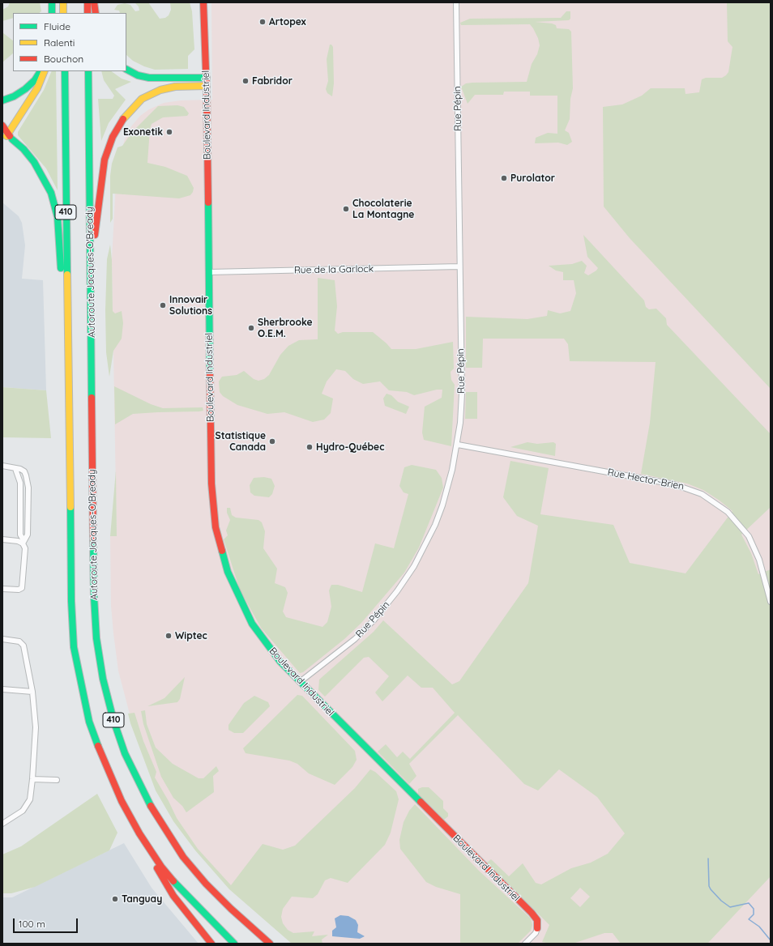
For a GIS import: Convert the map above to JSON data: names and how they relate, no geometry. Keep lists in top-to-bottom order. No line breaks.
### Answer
{"streets":{"main road":["Boulevard Industriel","410","Autoroute Jacques-O'Bready"],"street":["Rue Pépin","Rue de la Garlock","Rue Hector-Brien"]},"crossings":[["Rue Pépin","Boulevard Industriel"],["Rue Pépin","Rue de la Garlock"],["Rue Pépin","Rue Hector-Brien"],["Boulevard Industriel","Rue de la Garlock"]],"places":["Artopex","Fabridor","Exonetik","Purolator","Chocolaterie La Montagne","Innovair Solutions","Sherbrooke O.E.M.","Statistique Canada","Hydro-Québec","Wiptec","Tanguay"],"legend":["Fluide","Ralenti","Bouchon"],"scale_bar":"100 m"}
